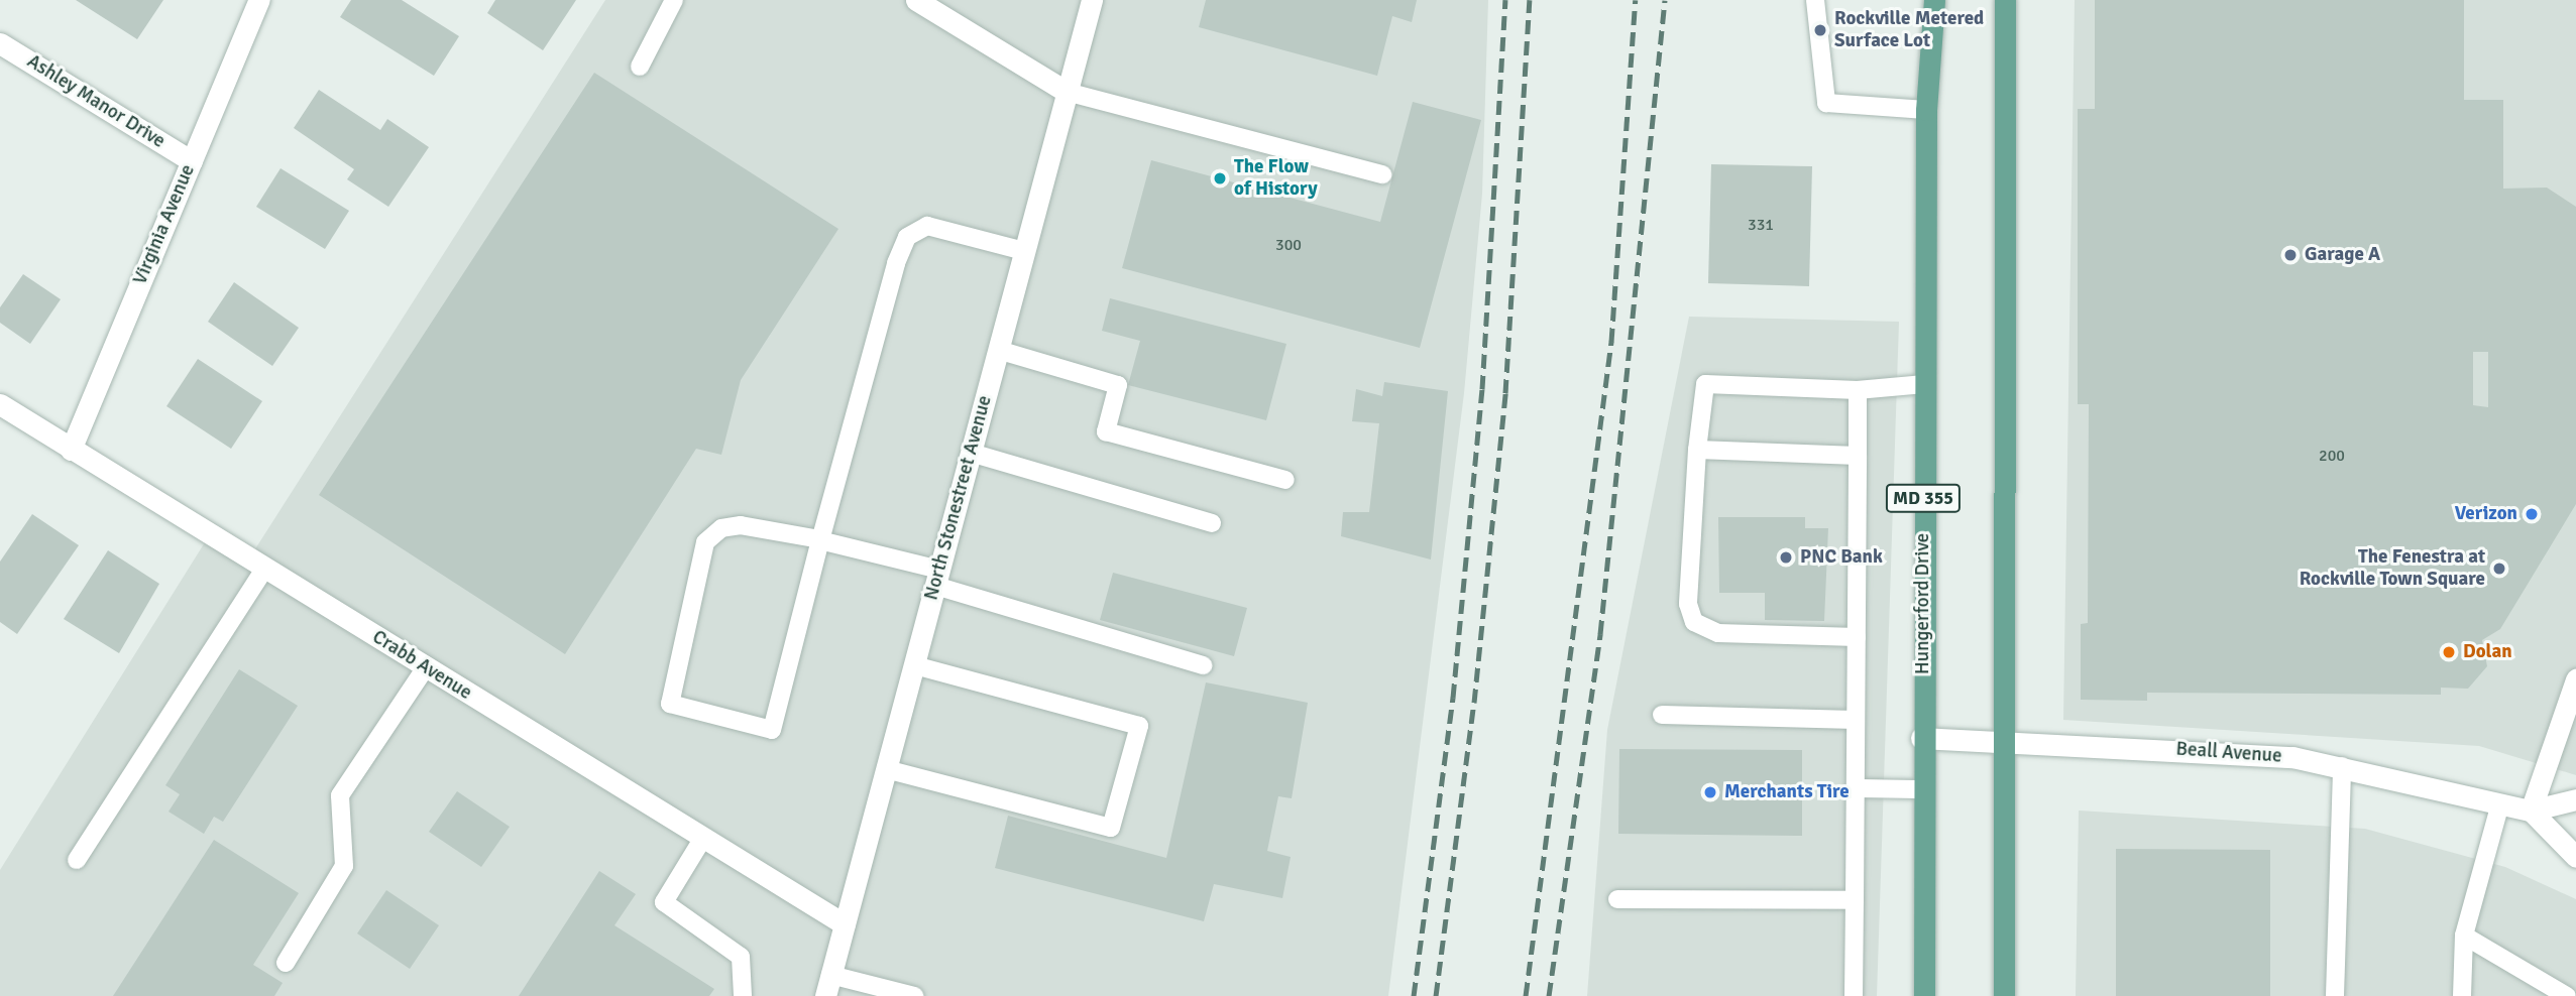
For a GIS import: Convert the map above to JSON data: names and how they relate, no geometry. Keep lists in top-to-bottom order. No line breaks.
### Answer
{"streets":{"main road":["MD 355","Hungerford Drive"],"street":["Ashley Manor Drive","Virginia Avenue","North Stonestreet Avenue","Crabb Avenue","Beall Avenue"]},"crossings":[["Ashley Manor Drive","Virginia Avenue"],["Virginia Avenue","Crabb Avenue"],["North Stonestreet Avenue","Crabb Avenue"],["Hungerford Drive","Beall Avenue"]],"places":["Rockville Metered Surface Lot","The Flow of History","Garage A","Verizon","PNC Bank","The Fenestra at Rockville Town Square","Dolan","Merchants Tire"],"house_numbers":["331","300","200"]}
